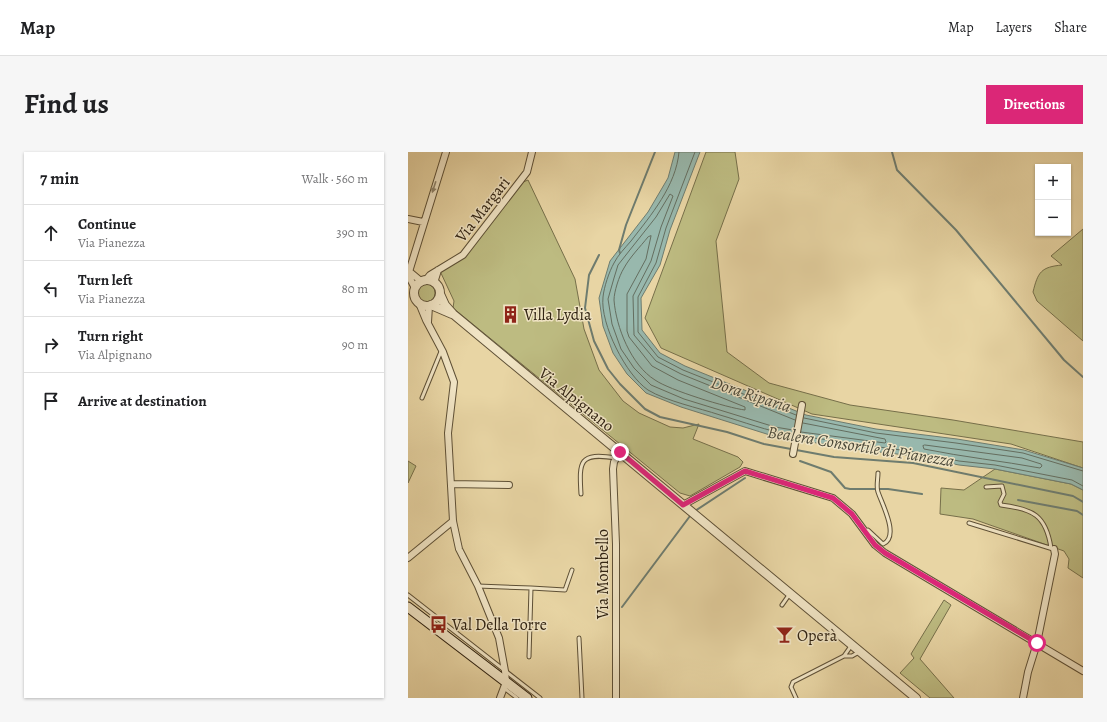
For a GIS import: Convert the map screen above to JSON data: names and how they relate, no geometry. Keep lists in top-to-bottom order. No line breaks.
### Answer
{"streets":{"street":["Via Margari","Via Alpignano","Via Mombello"]},"crossings":[["Via Margari","Via Alpignano"],["Via Alpignano","Via Mombello"]],"water":["Dora Riparia","Bealera Consortile di Pianezza"],"places":{"building":["Villa Lydia"],"bus stop":["Val Della Torre"],"bar":["Operà"]},"page":{"header":"Map","nav":["Map","Layers","Share"],"title":"Find us","buttons":"Directions","heading":["7 min","Walk · 560 m"],"map_buttons":["+","−"],"list":[["Continue","Via Pianezza","390 m"],["Turn left","Via Pianezza","80 m"],["Turn right","Via Alpignano","90 m"],"Arrive at destination"]}}
